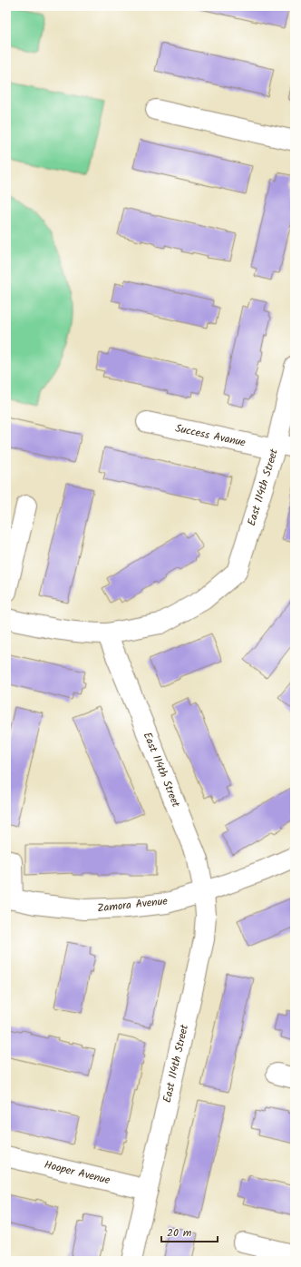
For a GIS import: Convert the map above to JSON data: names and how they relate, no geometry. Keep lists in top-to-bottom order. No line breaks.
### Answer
{"streets":{"street":["Success Avanue","East 114th Street","Zamora Avenue","Hooper Avenue"]},"crossings":[["Success Avanue","East 114th Street"],["East 114th Street","Zamora Avenue"],["East 114th Street","Hooper Avenue"]],"scale_bar":"20 m"}
